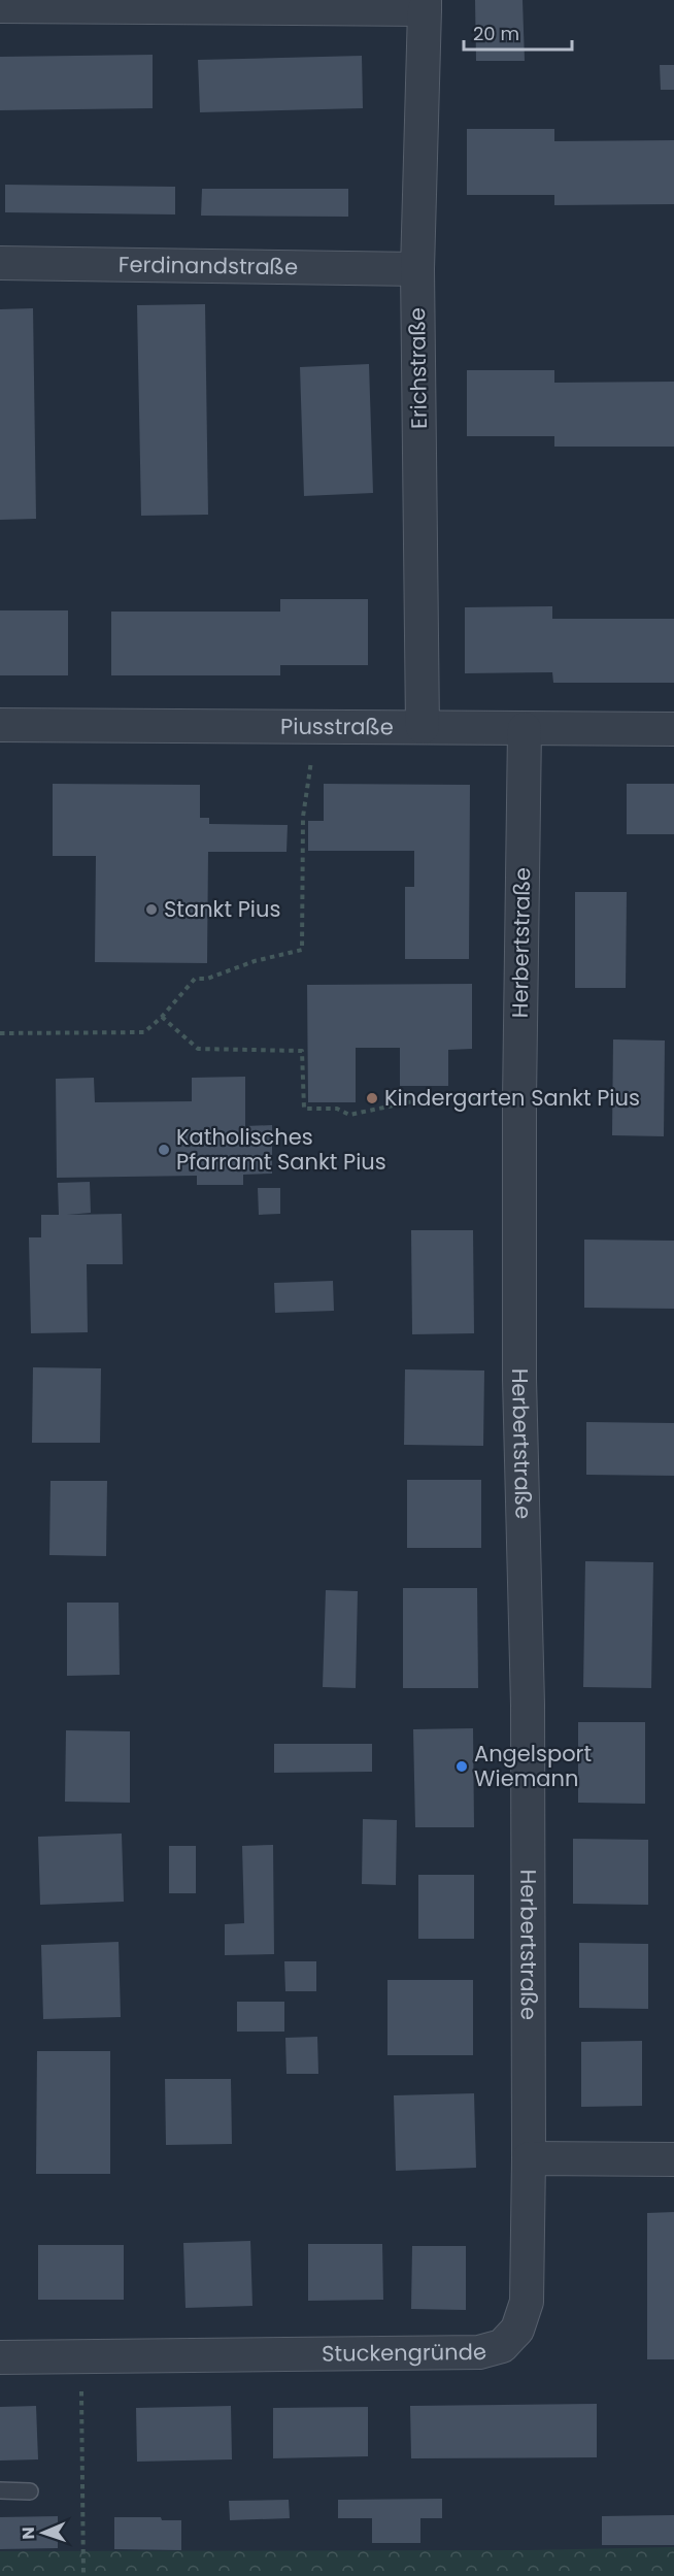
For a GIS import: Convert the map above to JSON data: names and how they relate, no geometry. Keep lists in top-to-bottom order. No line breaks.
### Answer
{"streets":{"street":["Ferdinandstraße","Erichstraße","Piusstraße","Herbertstraße","Stuckengründe"]},"crossings":[["Ferdinandstraße","Erichstraße"],["Erichstraße","Piusstraße"],["Piusstraße","Herbertstraße"],["Herbertstraße","Stuckengründe"]],"places":["Stankt Pius","Kindergarten Sankt Pius","Katholisches Pfarramt Sankt Pius","Angelsport Wiemann"],"scale_bar":"20 m","north":"left"}
